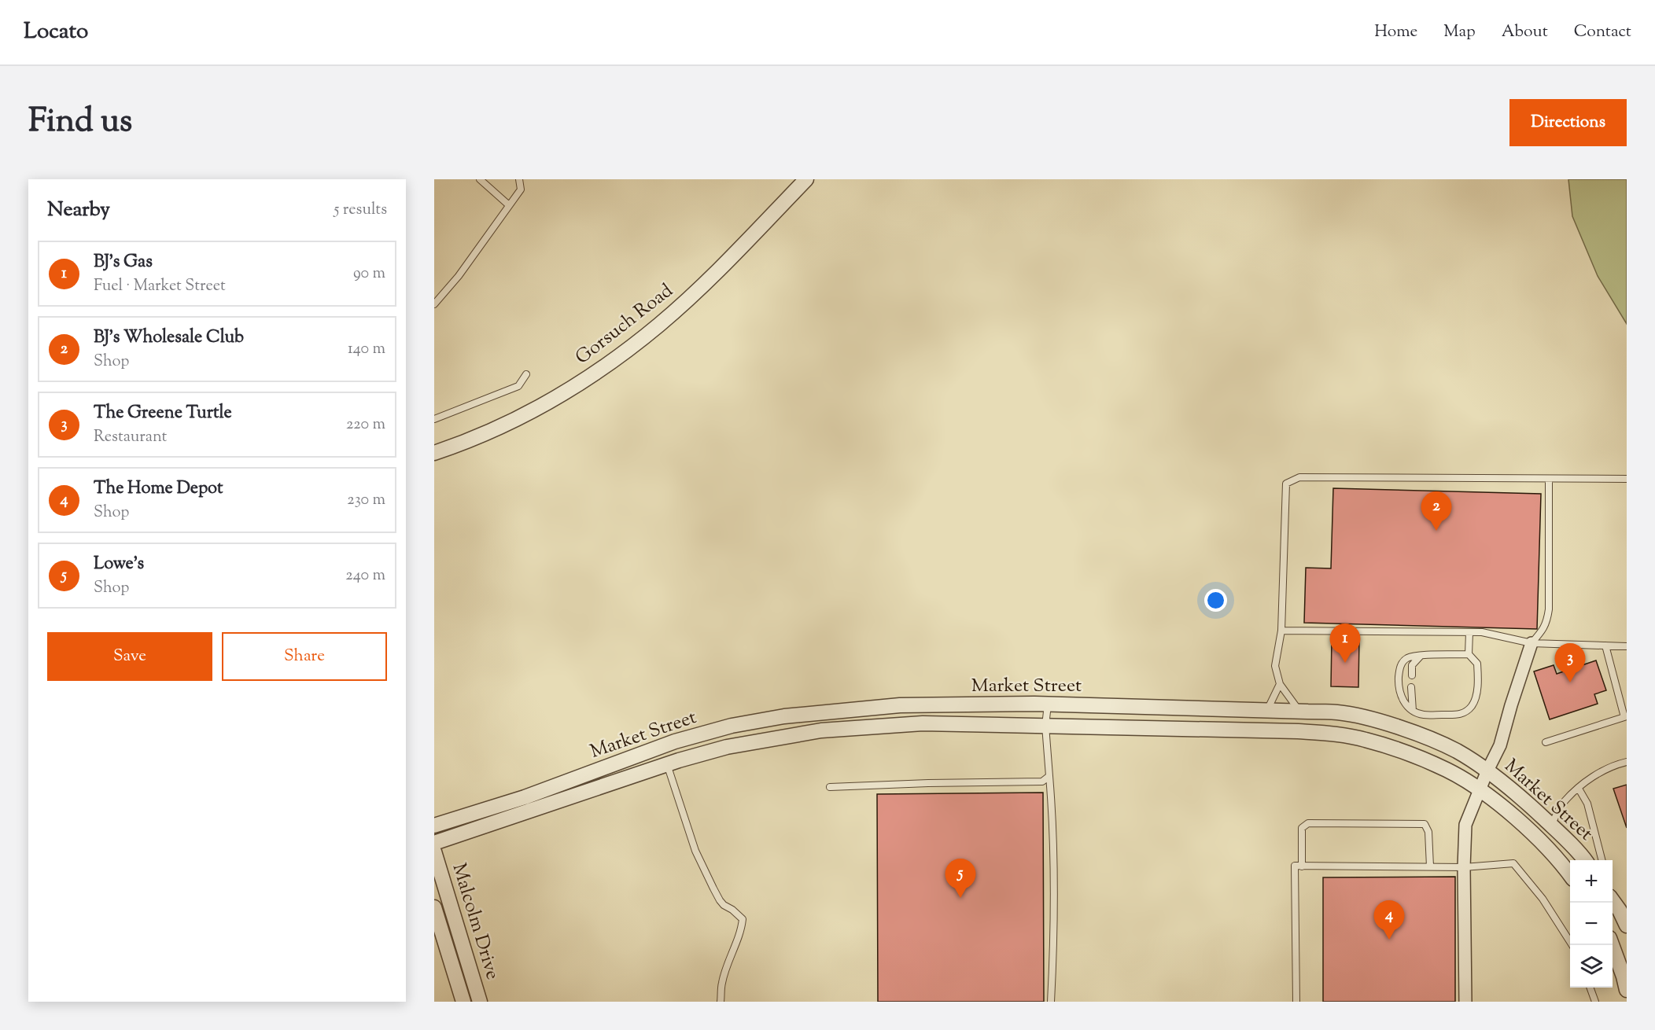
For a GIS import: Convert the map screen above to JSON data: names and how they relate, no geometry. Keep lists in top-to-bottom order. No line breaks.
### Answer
{"streets":{"street":["Gorsuch Road","Market Street","Malcolm Drive"]},"page":{"header":"Locato","nav":["Home","Map","About","Contact"],"title":"Find us","buttons":["Directions",["Save","Share"]],"heading":["Nearby","5 results"],"list":[{"mark":"1","name":"BJ's Gas","note":"Fuel · Market Street","value":"90 m"},{"mark":"2","name":"BJ's Wholesale Club","note":"Shop","value":"140 m"},{"mark":"3","name":"The Greene Turtle","note":"Restaurant","value":"220 m"},{"mark":"4","name":"The Home Depot","note":"Shop","value":"230 m"},{"mark":"5","name":"Lowe's","note":"Shop","value":"240 m"}],"pins":["2","1","3","5","4"],"map_buttons":["+","−"]}}
